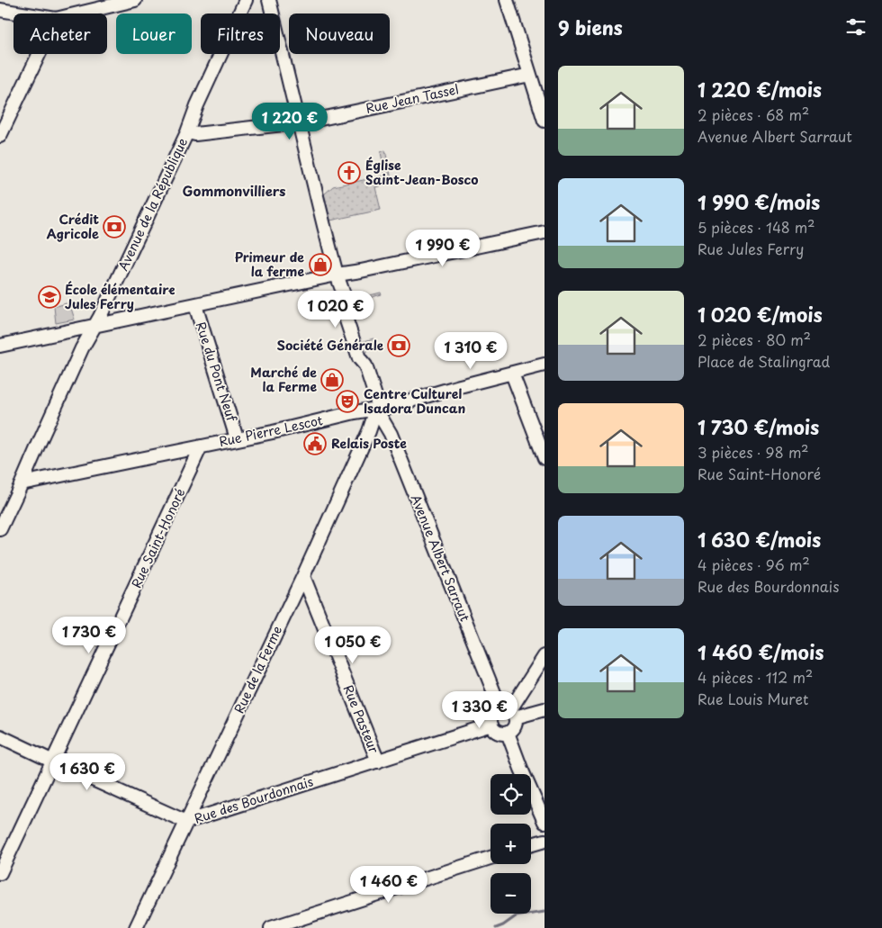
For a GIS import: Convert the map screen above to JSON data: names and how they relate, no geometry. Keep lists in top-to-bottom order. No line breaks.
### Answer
{"streets":{"street":["Rue Jean Tassel","Avenue de la République","Rue du Pont Neuf","Rue Pierre Lescot","Rue Saint-Honoré","Avenue Albert Sarraut","Rue de la Ferme","Rue Pasteur","Rue des Bourdonnais"]},"crossings":[["Rue Jean Tassel","Avenue de la République"],["Avenue de la République","Rue Pierre Lescot"],["Rue du Pont Neuf","Rue Pierre Lescot"],["Rue Pierre Lescot","Rue Saint-Honoré"],["Rue Pierre Lescot","Avenue Albert Sarraut"],["Rue Pierre Lescot","Rue de la Ferme"],["Rue Saint-Honoré","Rue des Bourdonnais"],["Avenue Albert Sarraut","Rue de la Ferme"],["Avenue Albert Sarraut","Rue des Bourdonnais"],["Rue de la Ferme","Rue Pasteur"],["Rue de la Ferme","Rue des Bourdonnais"],["Rue Pasteur","Rue des Bourdonnais"]],"districts":["Gommonvilliers"],"places":{"church":["Église Saint-Jean-Bosco"],"bank":["Crédit Agricole","Société Générale"],"shop":["Primeur de la ferme","Marché de la Ferme"],"school or university":["École élémentaire Jules Ferry"],"theatre":["Centre Culturel Isadora Duncan"],"public building":["Relais Poste"]},"page":{"heading":"9 biens","chip":["Acheter","Louer","Filtres","Nouveau"],"list":[{"name":"1 220 €/mois","note":"2 pièces · 68 m² · Avenue Albert Sarraut"},{"name":"1 990 €/mois","note":"5 pièces · 148 m² · Rue Jules Ferry"},{"name":"1 020 €/mois","note":"2 pièces · 80 m² · Place de Stalingrad"},{"name":"1 730 €/mois","note":"3 pièces · 98 m² · Rue Saint-Honoré"},{"name":"1 630 €/mois","note":"4 pièces · 96 m² · Rue des Bourdonnais"},{"name":"1 460 €/mois","note":"4 pièces · 112 m² · Rue Louis Muret"}],"price":["1 220 €","1 990 €","1 020 €","1 310 €","1 730 €","1 050 €","1 330 €","1 630 €","1 460 €"],"map_buttons":["+","−"]}}
